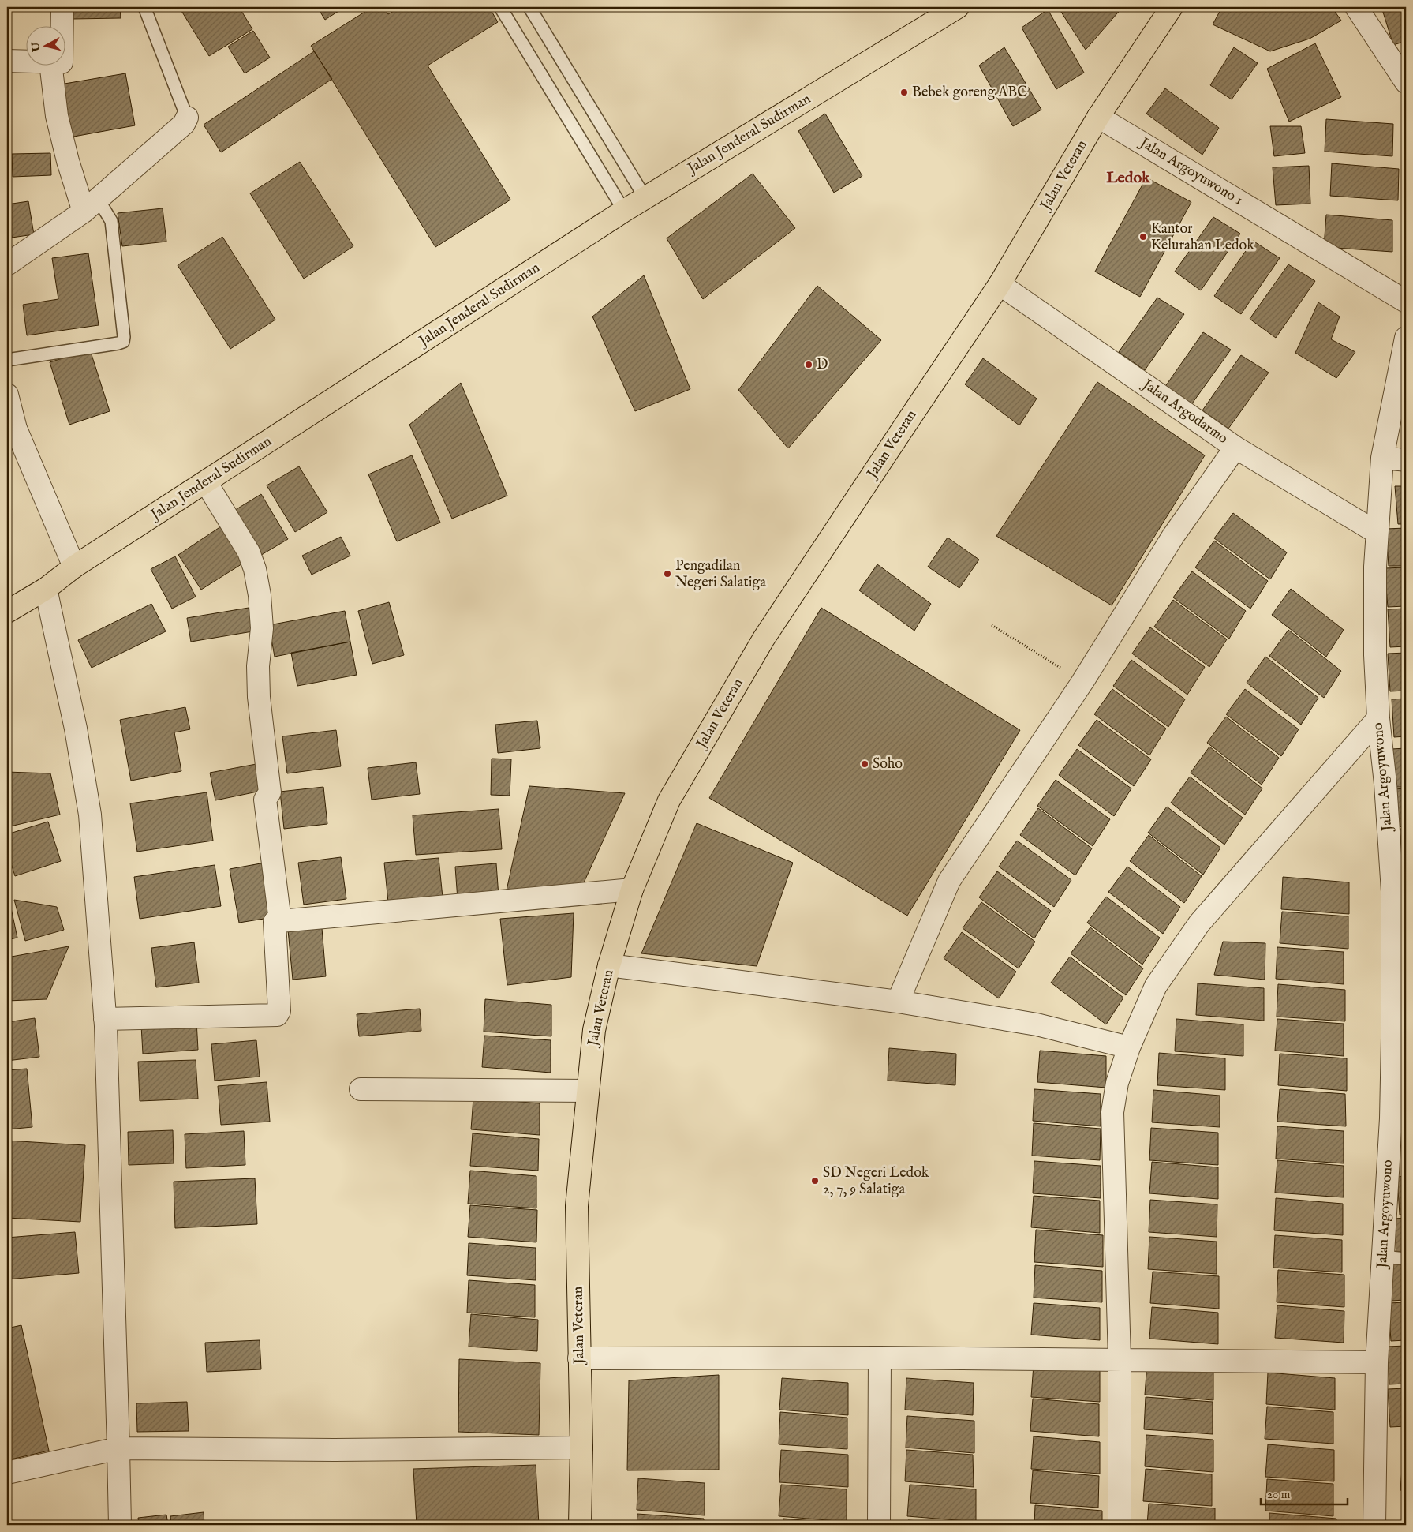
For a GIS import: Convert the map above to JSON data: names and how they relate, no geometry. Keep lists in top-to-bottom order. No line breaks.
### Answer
{"streets":{"main road":["Jalan Jenderal Sudirman","Jalan Veteran"],"street":["Jalan Argoyuwono 1","Jalan Argodarmo","Jalan Argoyuwono"]},"crossings":[["Jalan Argoyuwono 1","Jalan Veteran"],["Jalan Veteran","Jalan Argodarmo"],["Jalan Argodarmo","Jalan Argoyuwono"]],"districts":["Ledok"],"places":["Bebek goreng ABC","Kantor Kelurahan Ledok","D","Pengadilan Negeri Salatiga","Soho","SD Negeri Ledok 2, 7, 9 Salatiga"],"scale_bar":"20 m","north":"left"}
